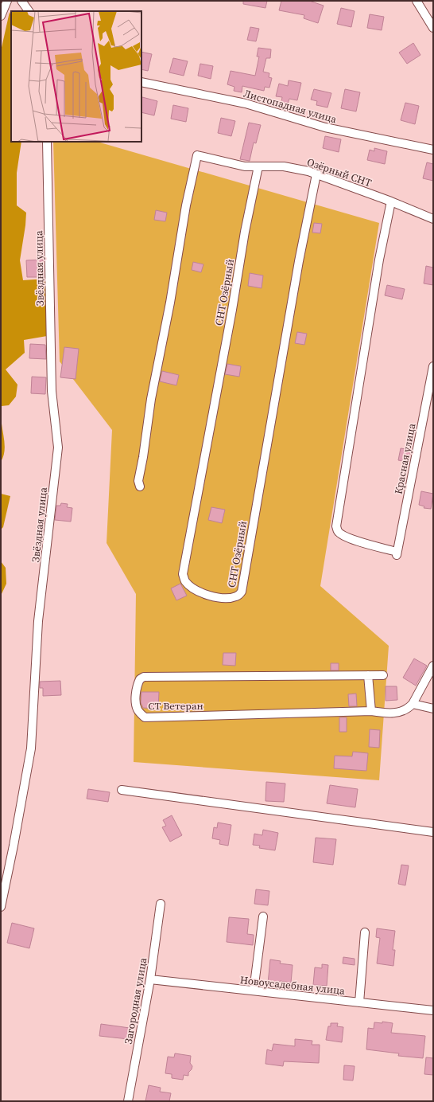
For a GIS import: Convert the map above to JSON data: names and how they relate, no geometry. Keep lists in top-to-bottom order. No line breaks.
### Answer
{"streets":{"street":["Листопадная улица","Озёрный СНТ","Звёздная улица","СНТ Озёрный","Красная улица","СТ Ветеран","Новоусадебная улица","Загородная улица"]},"crossings":[["Озёрный СНТ","СНТ Озёрный"],["Озёрный СНТ","Красная улица"],["Новоусадебная улица","Загородная улица"]]}
